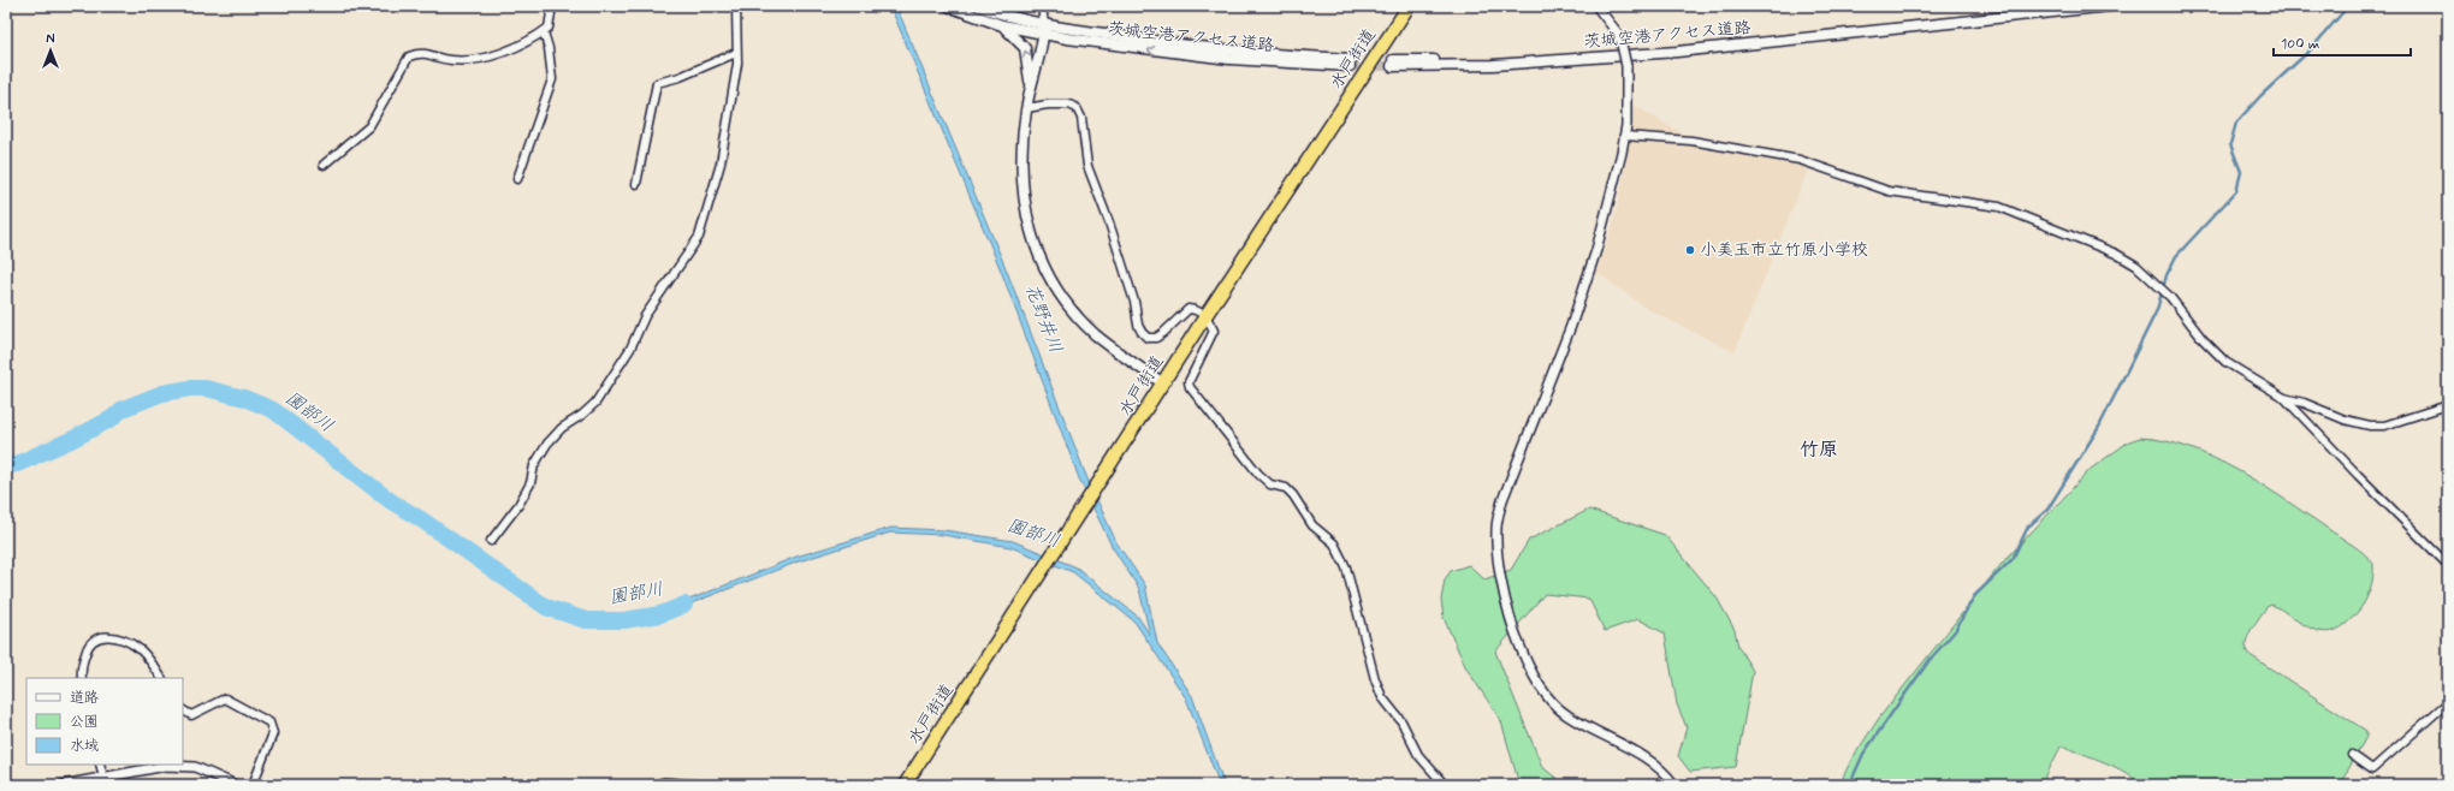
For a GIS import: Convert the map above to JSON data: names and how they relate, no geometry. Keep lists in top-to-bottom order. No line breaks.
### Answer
{"streets":{"highway":["水戸街道"],"main road":["茨城空港アクセス道路"]},"districts":["竹原"],"water":["花野井川","園部川"],"places":["小美玉市立竹原小学校"],"legend":["道路","公園","水域"],"scale_bar":"100 m","north":"top"}
